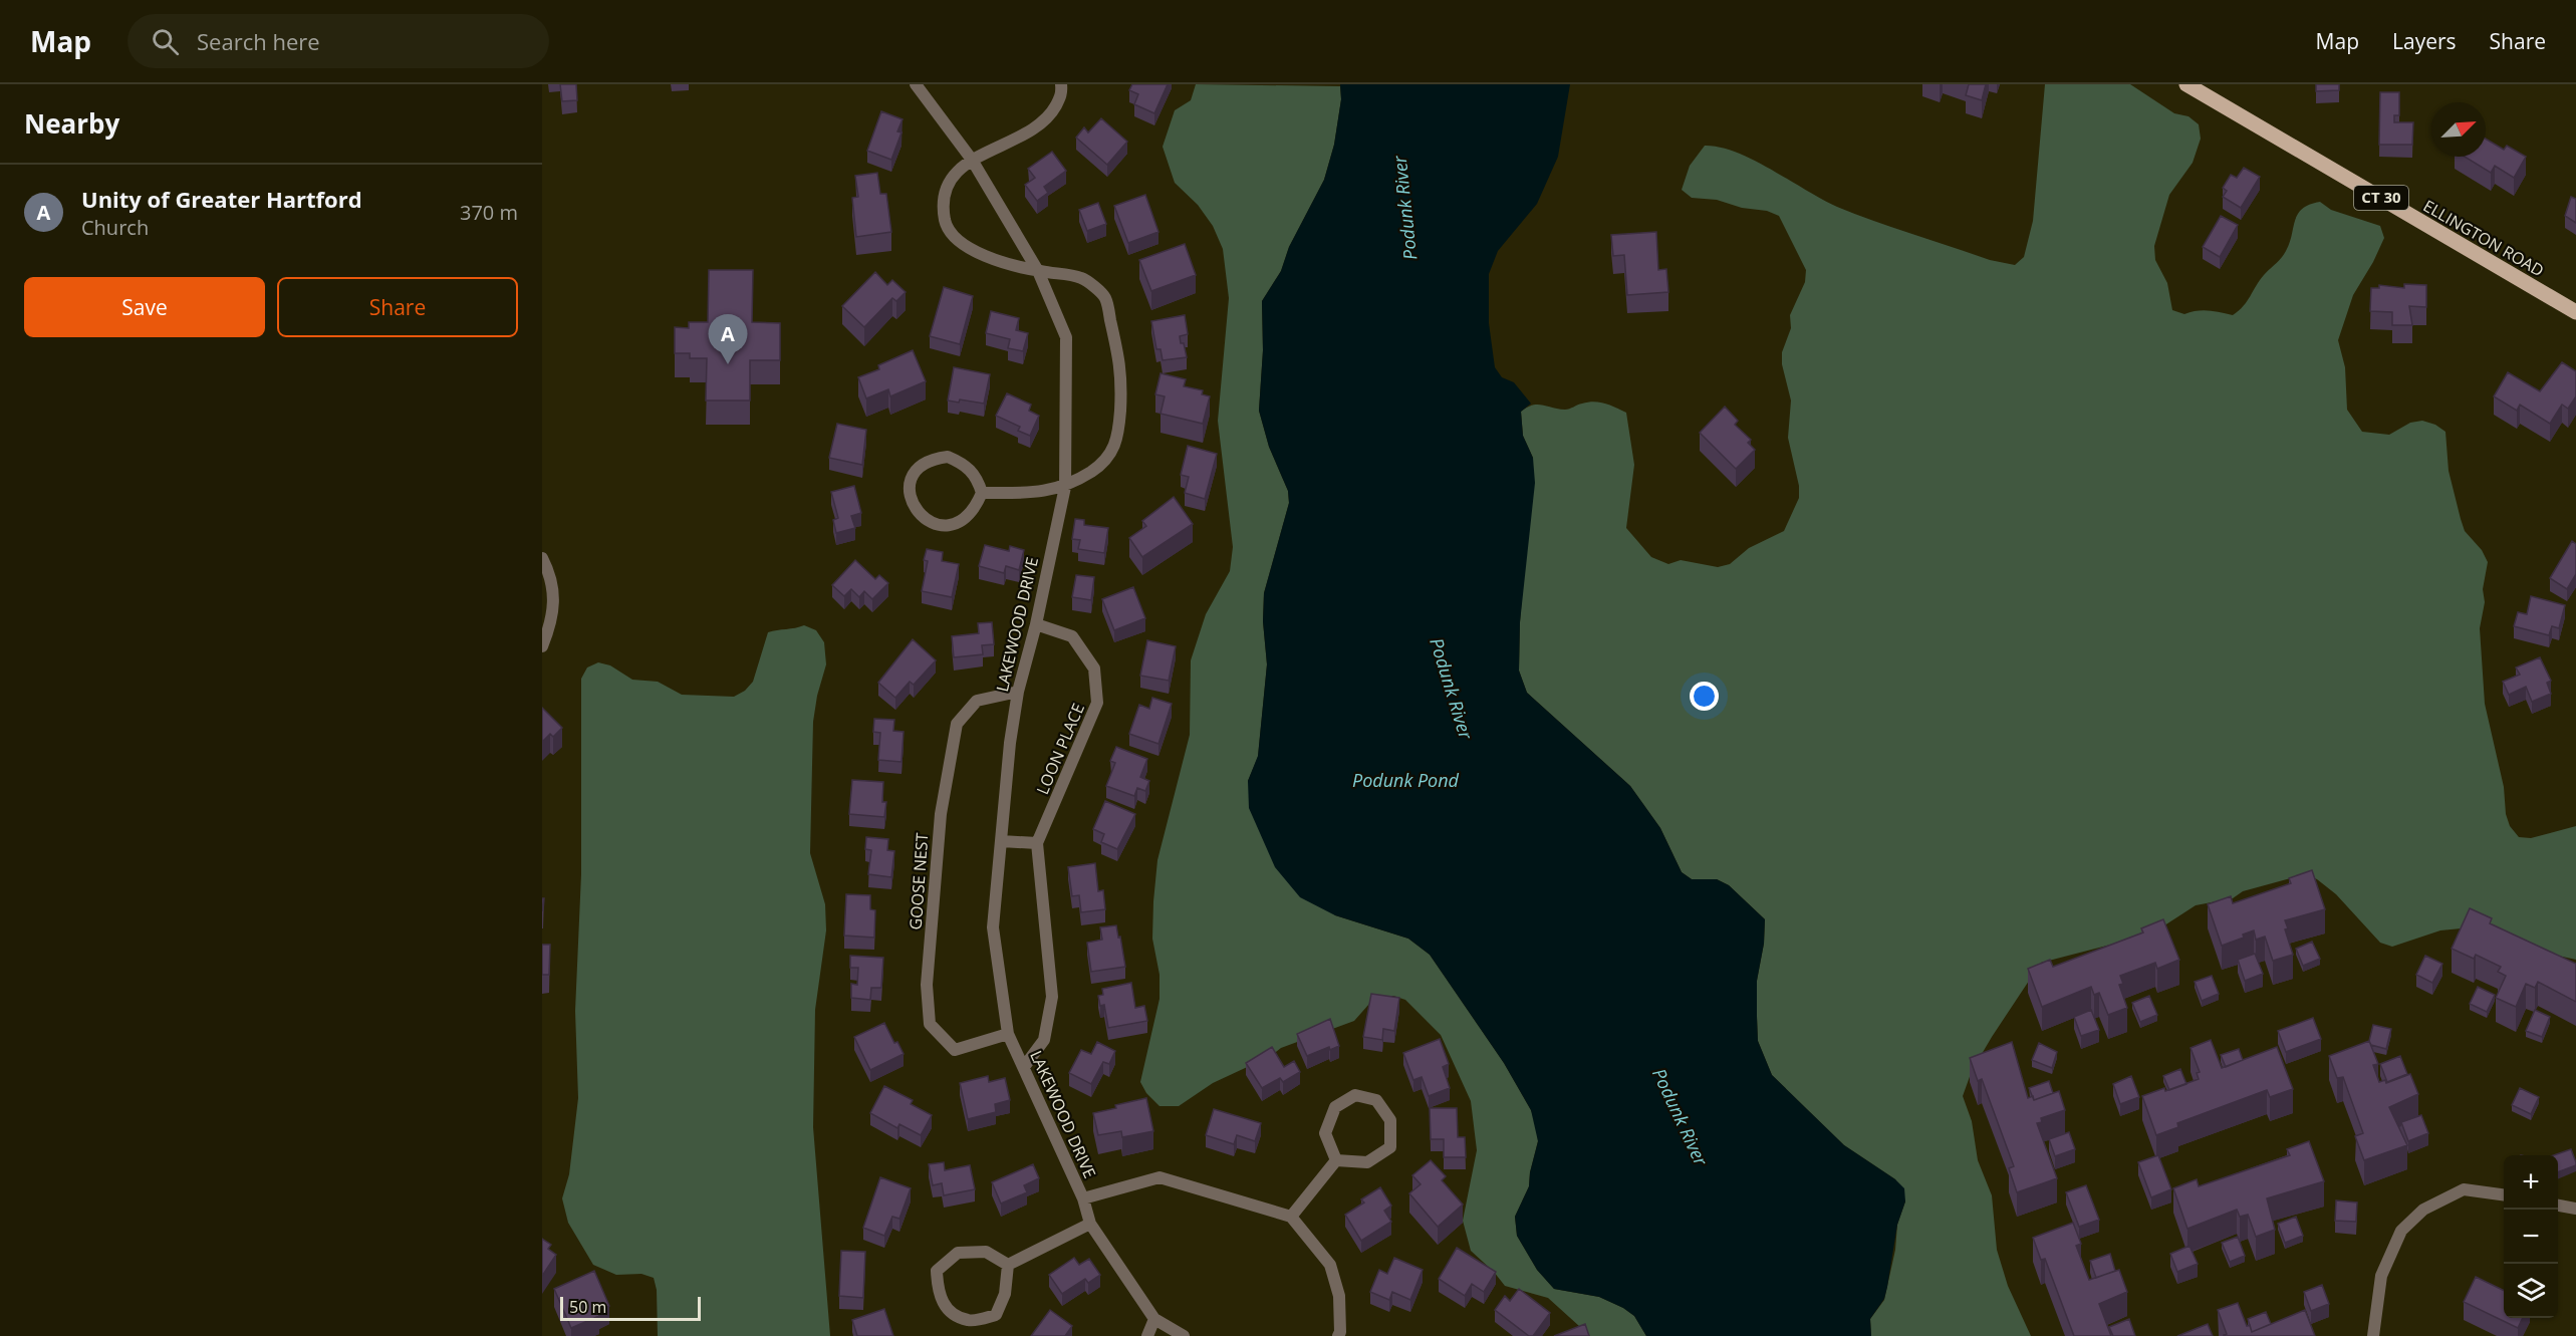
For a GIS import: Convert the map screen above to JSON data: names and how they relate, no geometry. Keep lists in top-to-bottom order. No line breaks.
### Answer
{"streets":{"main road":["CT 30","ELLINGTON ROAD"],"street":["LAKEWOOD DRIVE","LOON PLACE","GOOSE NEST"]},"crossings":[["LAKEWOOD DRIVE","LOON PLACE"],["LAKEWOOD DRIVE","GOOSE NEST"]],"water":["Podunk River","Podunk Pond"],"scale_bar":"50 m","north":"top right","page":{"header":"Map","search":"Search here","nav":["Map","Layers","Share"],"heading":"Nearby","list":[{"mark":"A","name":"Unity of Greater Hartford","note":"Church","value":"370 m"}],"buttons":["Save","Share"],"pins":"A","map_buttons":["+","−"],"scale":"50 m"}}
